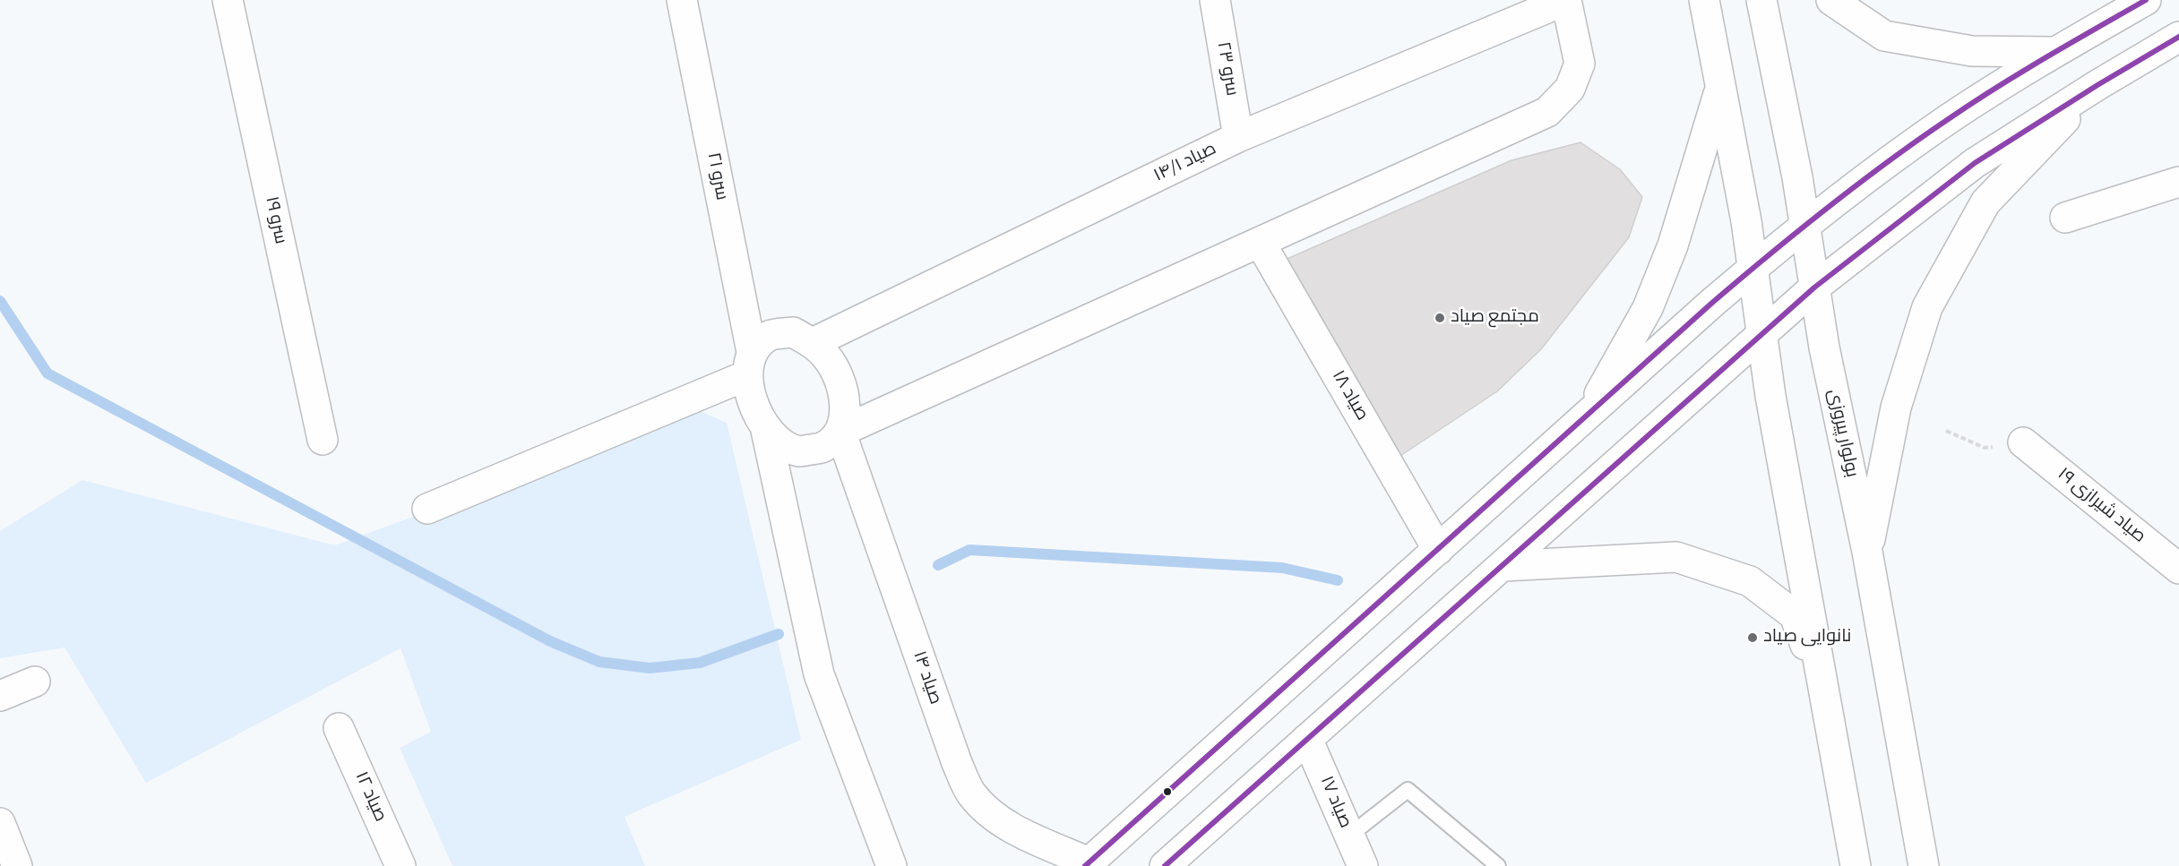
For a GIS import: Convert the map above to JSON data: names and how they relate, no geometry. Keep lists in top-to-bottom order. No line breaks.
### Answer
{"streets":{"main road":["سرو ۲۳","صیاد ۱۴/۱","سرو ۲۱","سرو ۱۹","صیاد ۱۸","بولوار پیروزی","صیاد شیرازی ۱۹","صیاد ۱۴","صیاد ۱۲","صیاد ۱۷"]},"crossings":[["سرو ۲۳","صیاد ۱۴/۱"],["صیاد ۱۴/۱","سرو ۲۱"],["صیاد ۱۴/۱","صیاد ۱۴"],["سرو ۲۱","صیاد ۱۴"]],"places":["مجتمع صیاد","نانوایی صیاد"]}
